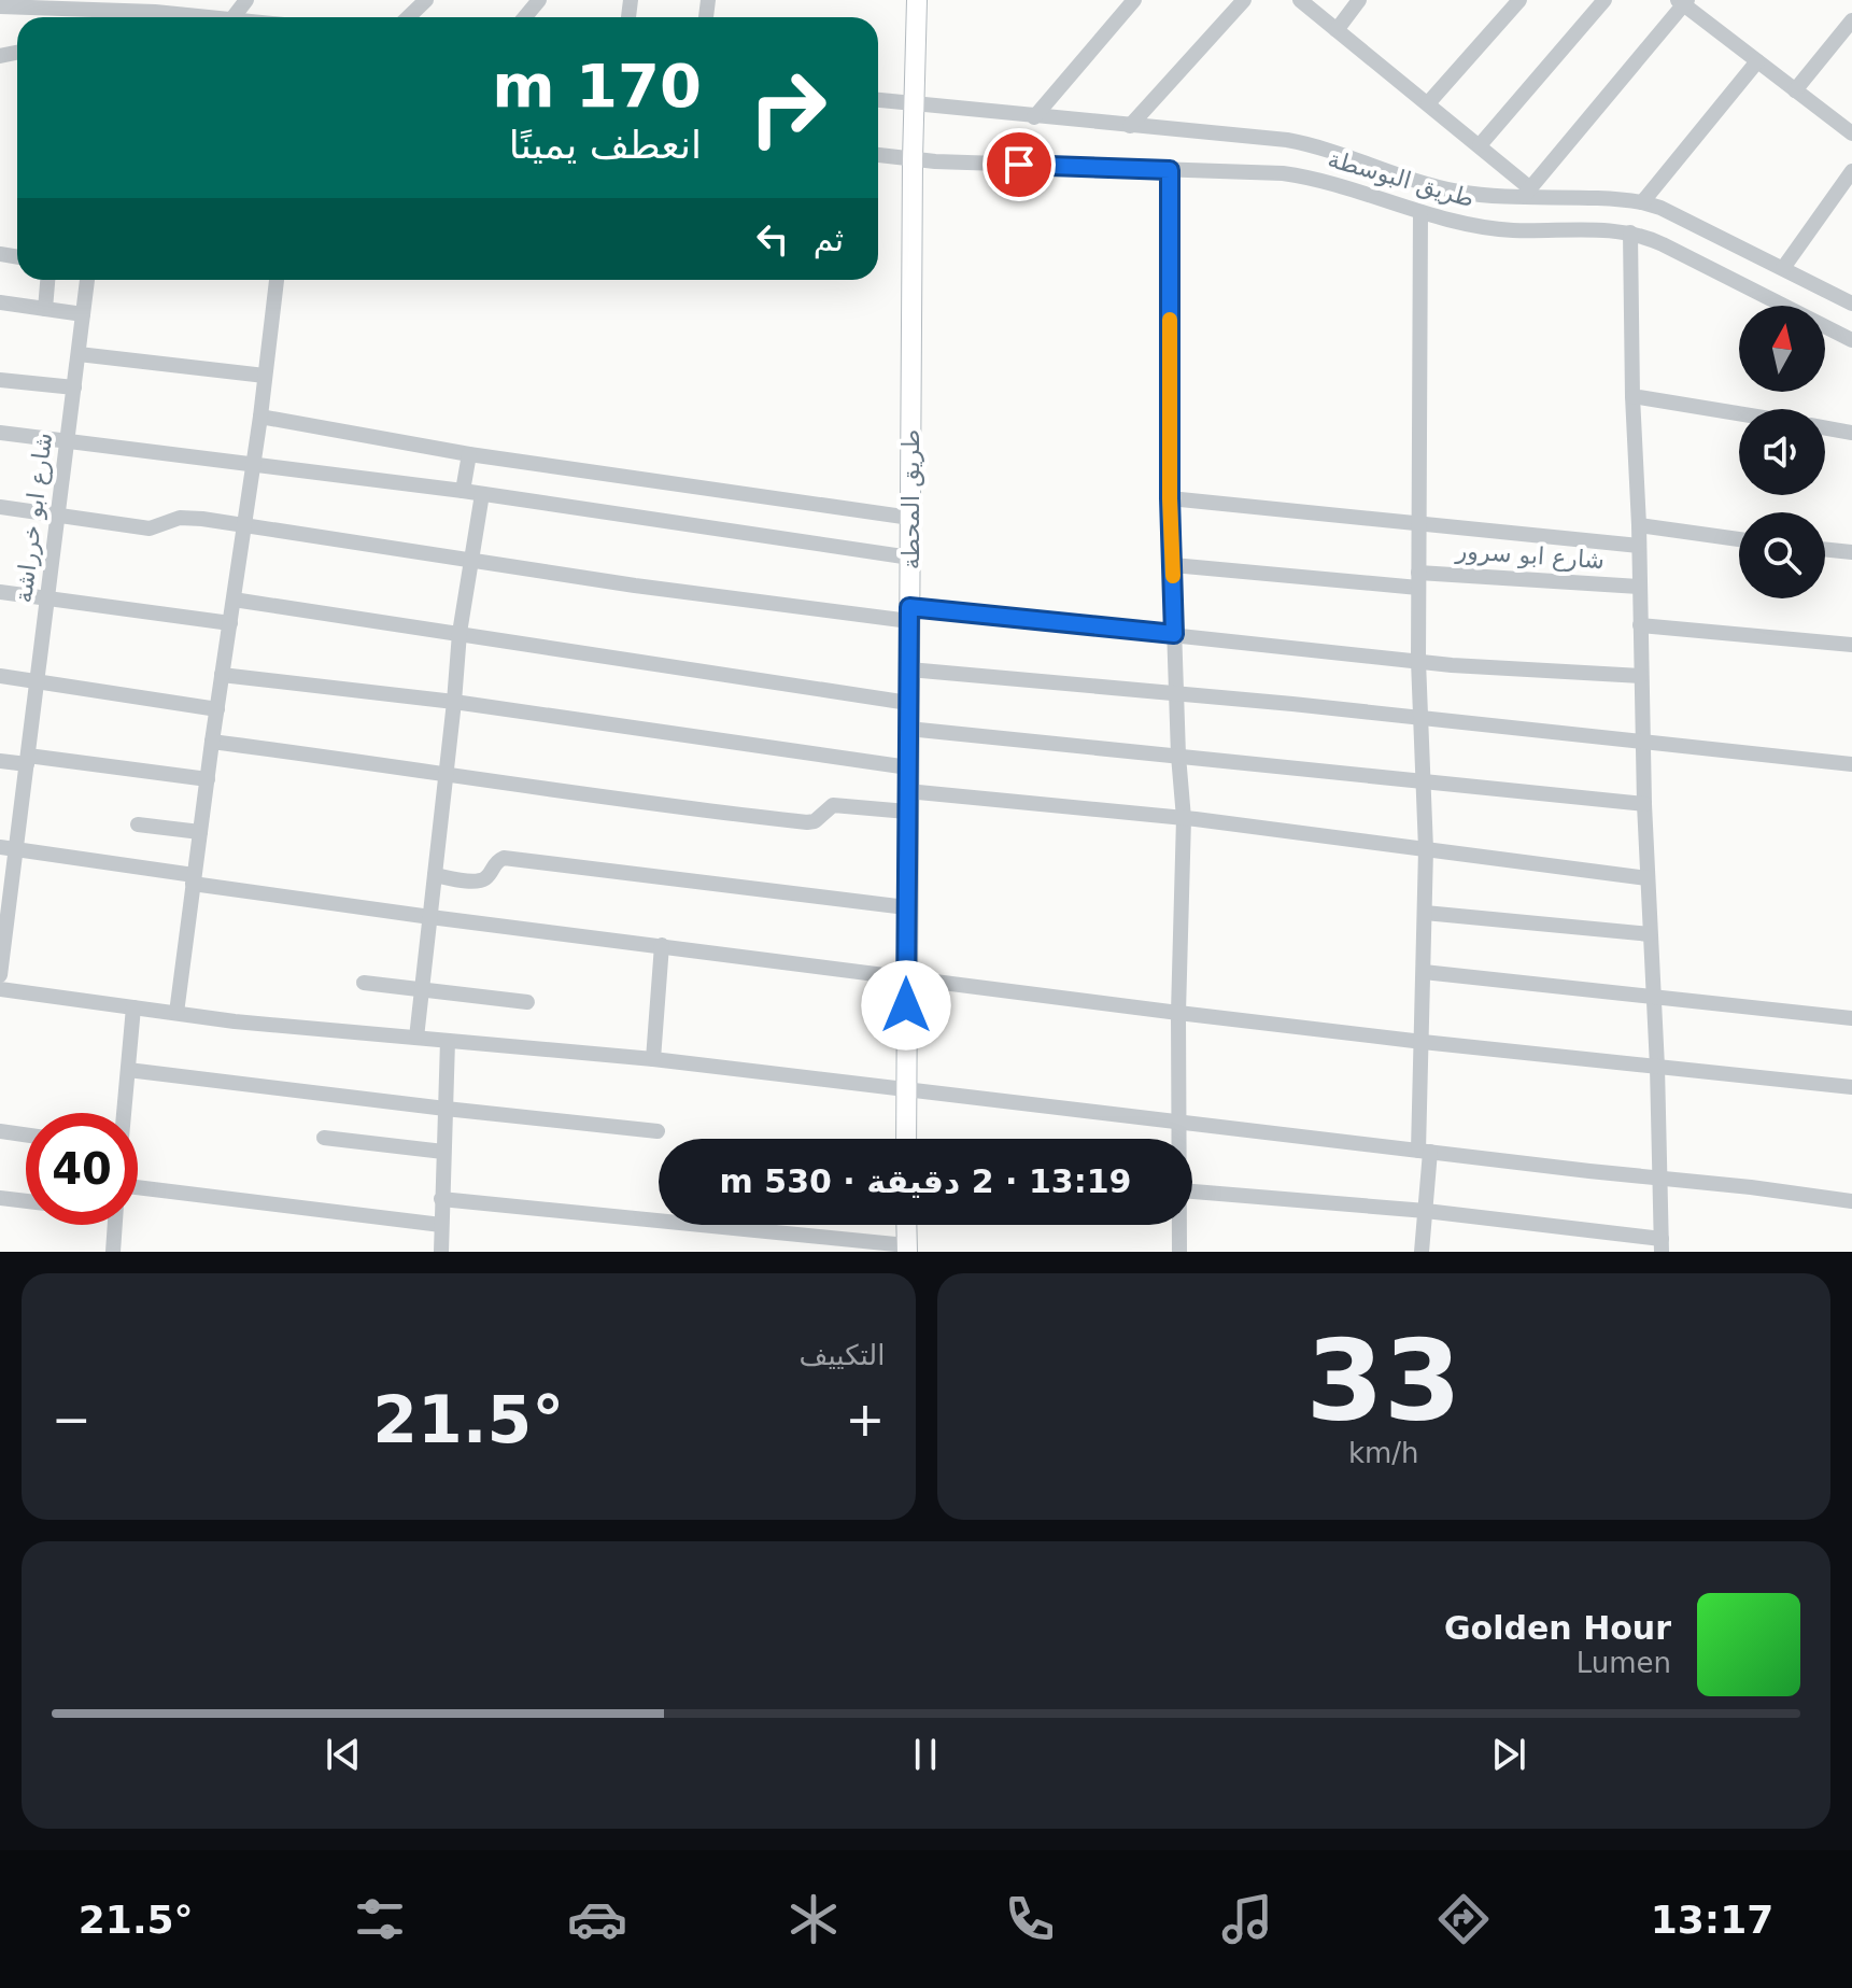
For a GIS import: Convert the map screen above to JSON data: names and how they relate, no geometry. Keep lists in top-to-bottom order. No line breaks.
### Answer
{"streets":{"street":["طريق البوسطة","طريق المحطة","شارع ابو خرراشة","شارع ابو سرور"]},"crossings":[["طريق البوسطة","طريق المحطة"]],"north":"top","page":{"turn":["170 m","انعطف يمينًا"],"then":"ثم","limit":"40","trip":"13:19 · 2 دقيقة · 530 m","tile":[["33","km/h"],"التكييف"],"heat":["−","21.5°","+"],"song":["Golden Hour","Lumen"],"tabs":["13:17","21.5°"]}}
